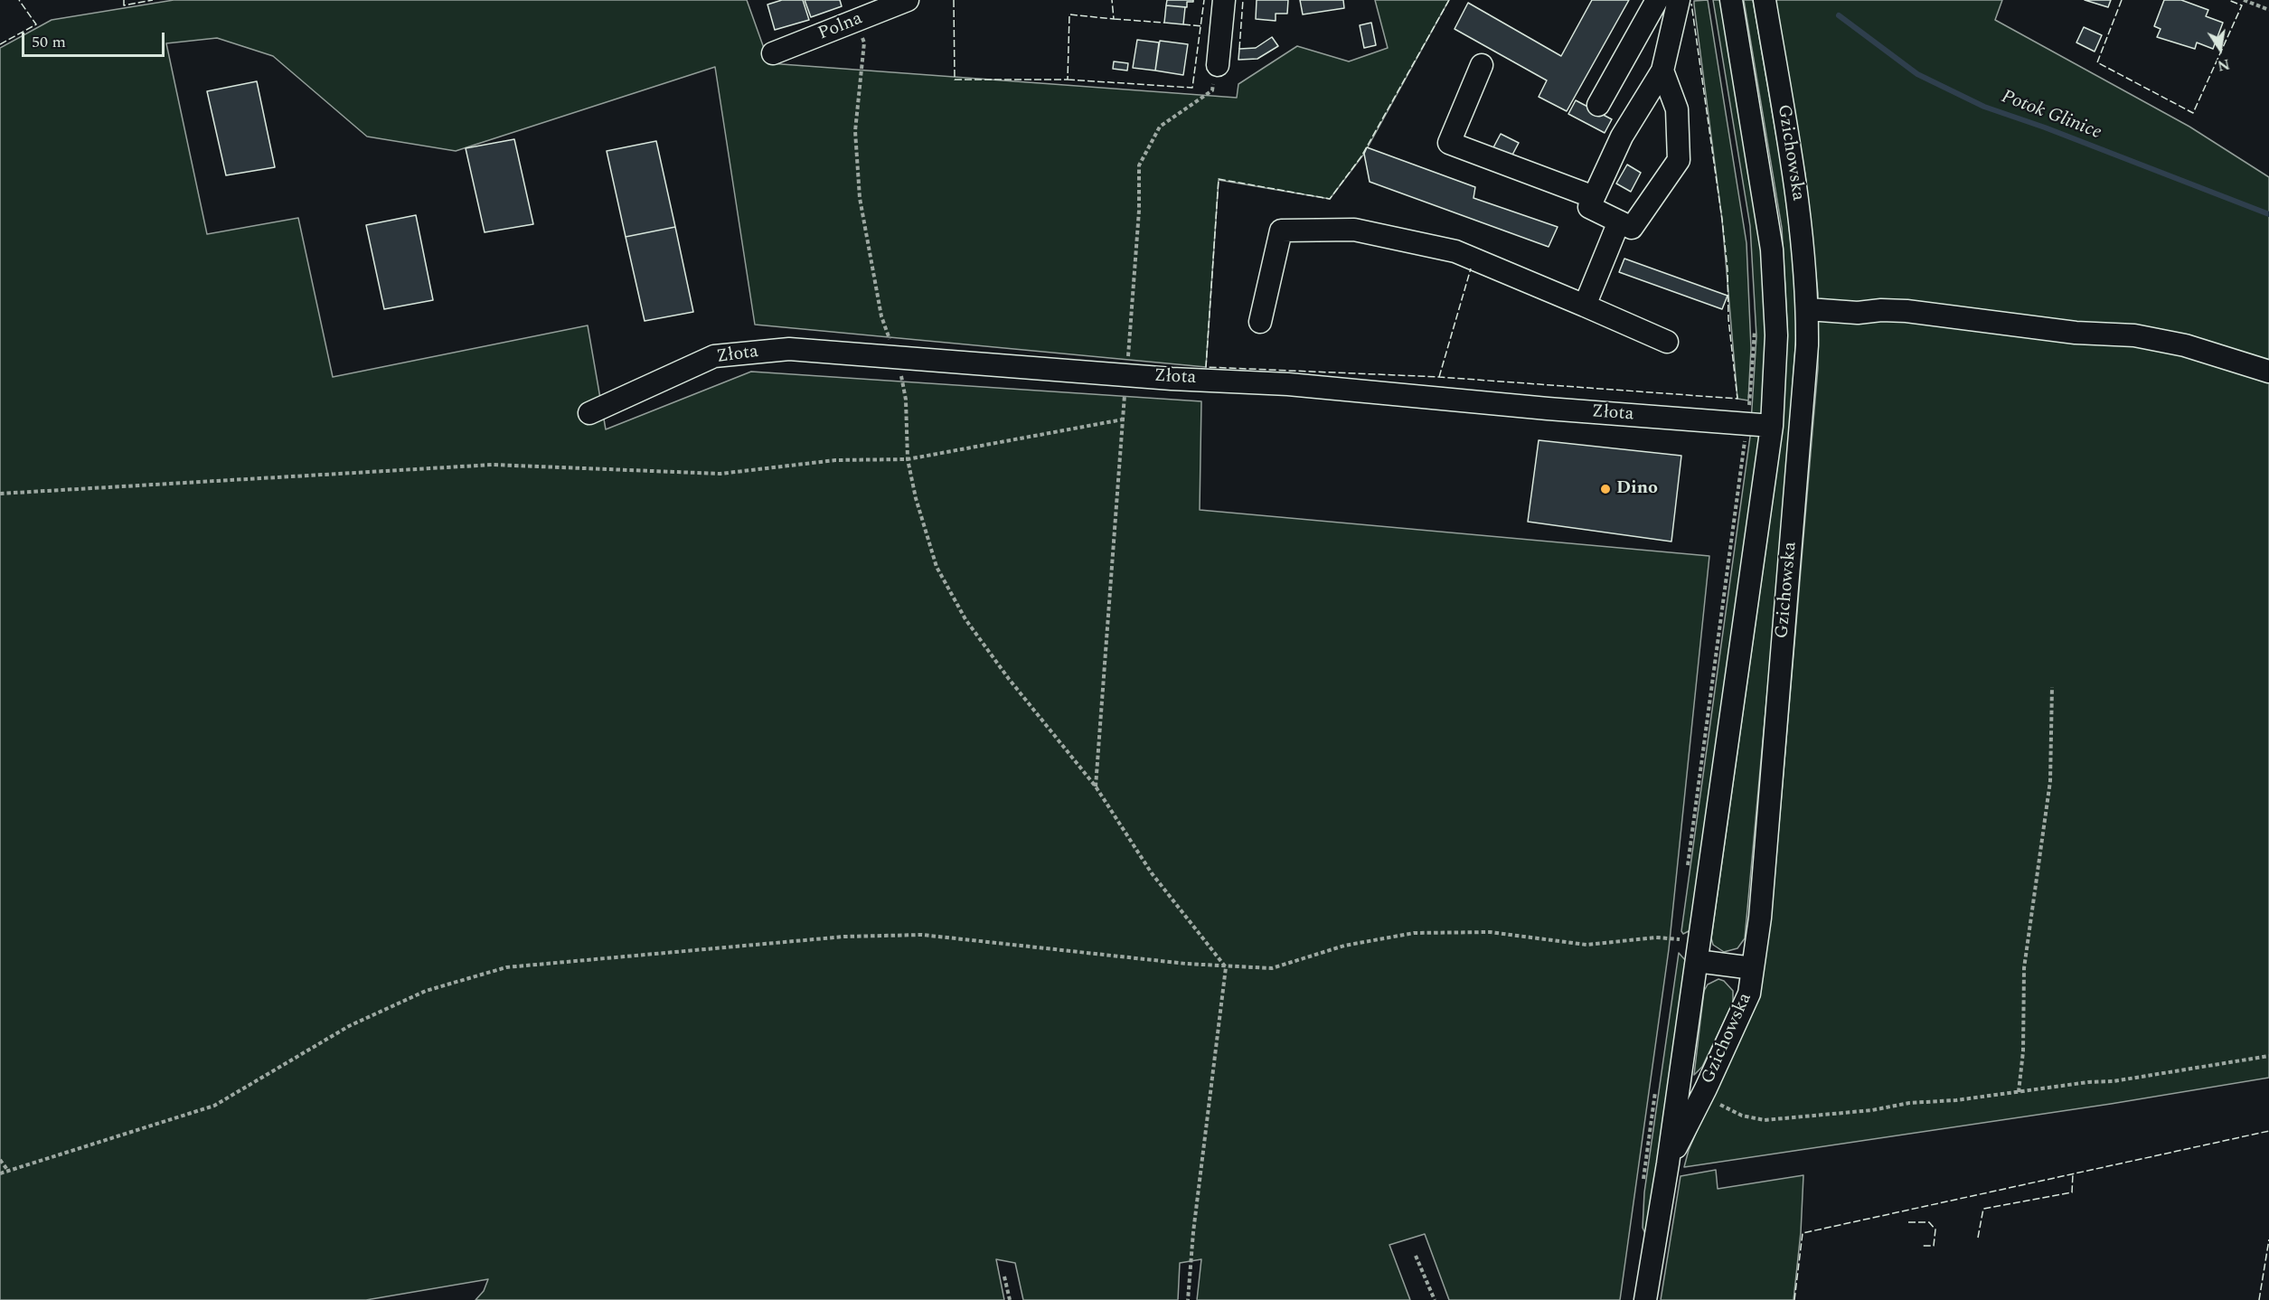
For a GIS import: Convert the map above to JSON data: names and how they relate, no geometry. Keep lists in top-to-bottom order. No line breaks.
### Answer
{"streets":{"street":["Polna","Gzichowska","Złota"]},"crossings":[["Gzichowska","Złota"]],"water":["Potok Glinice"],"places":["Dino"],"scale_bar":"50 m","north":"bottom"}
